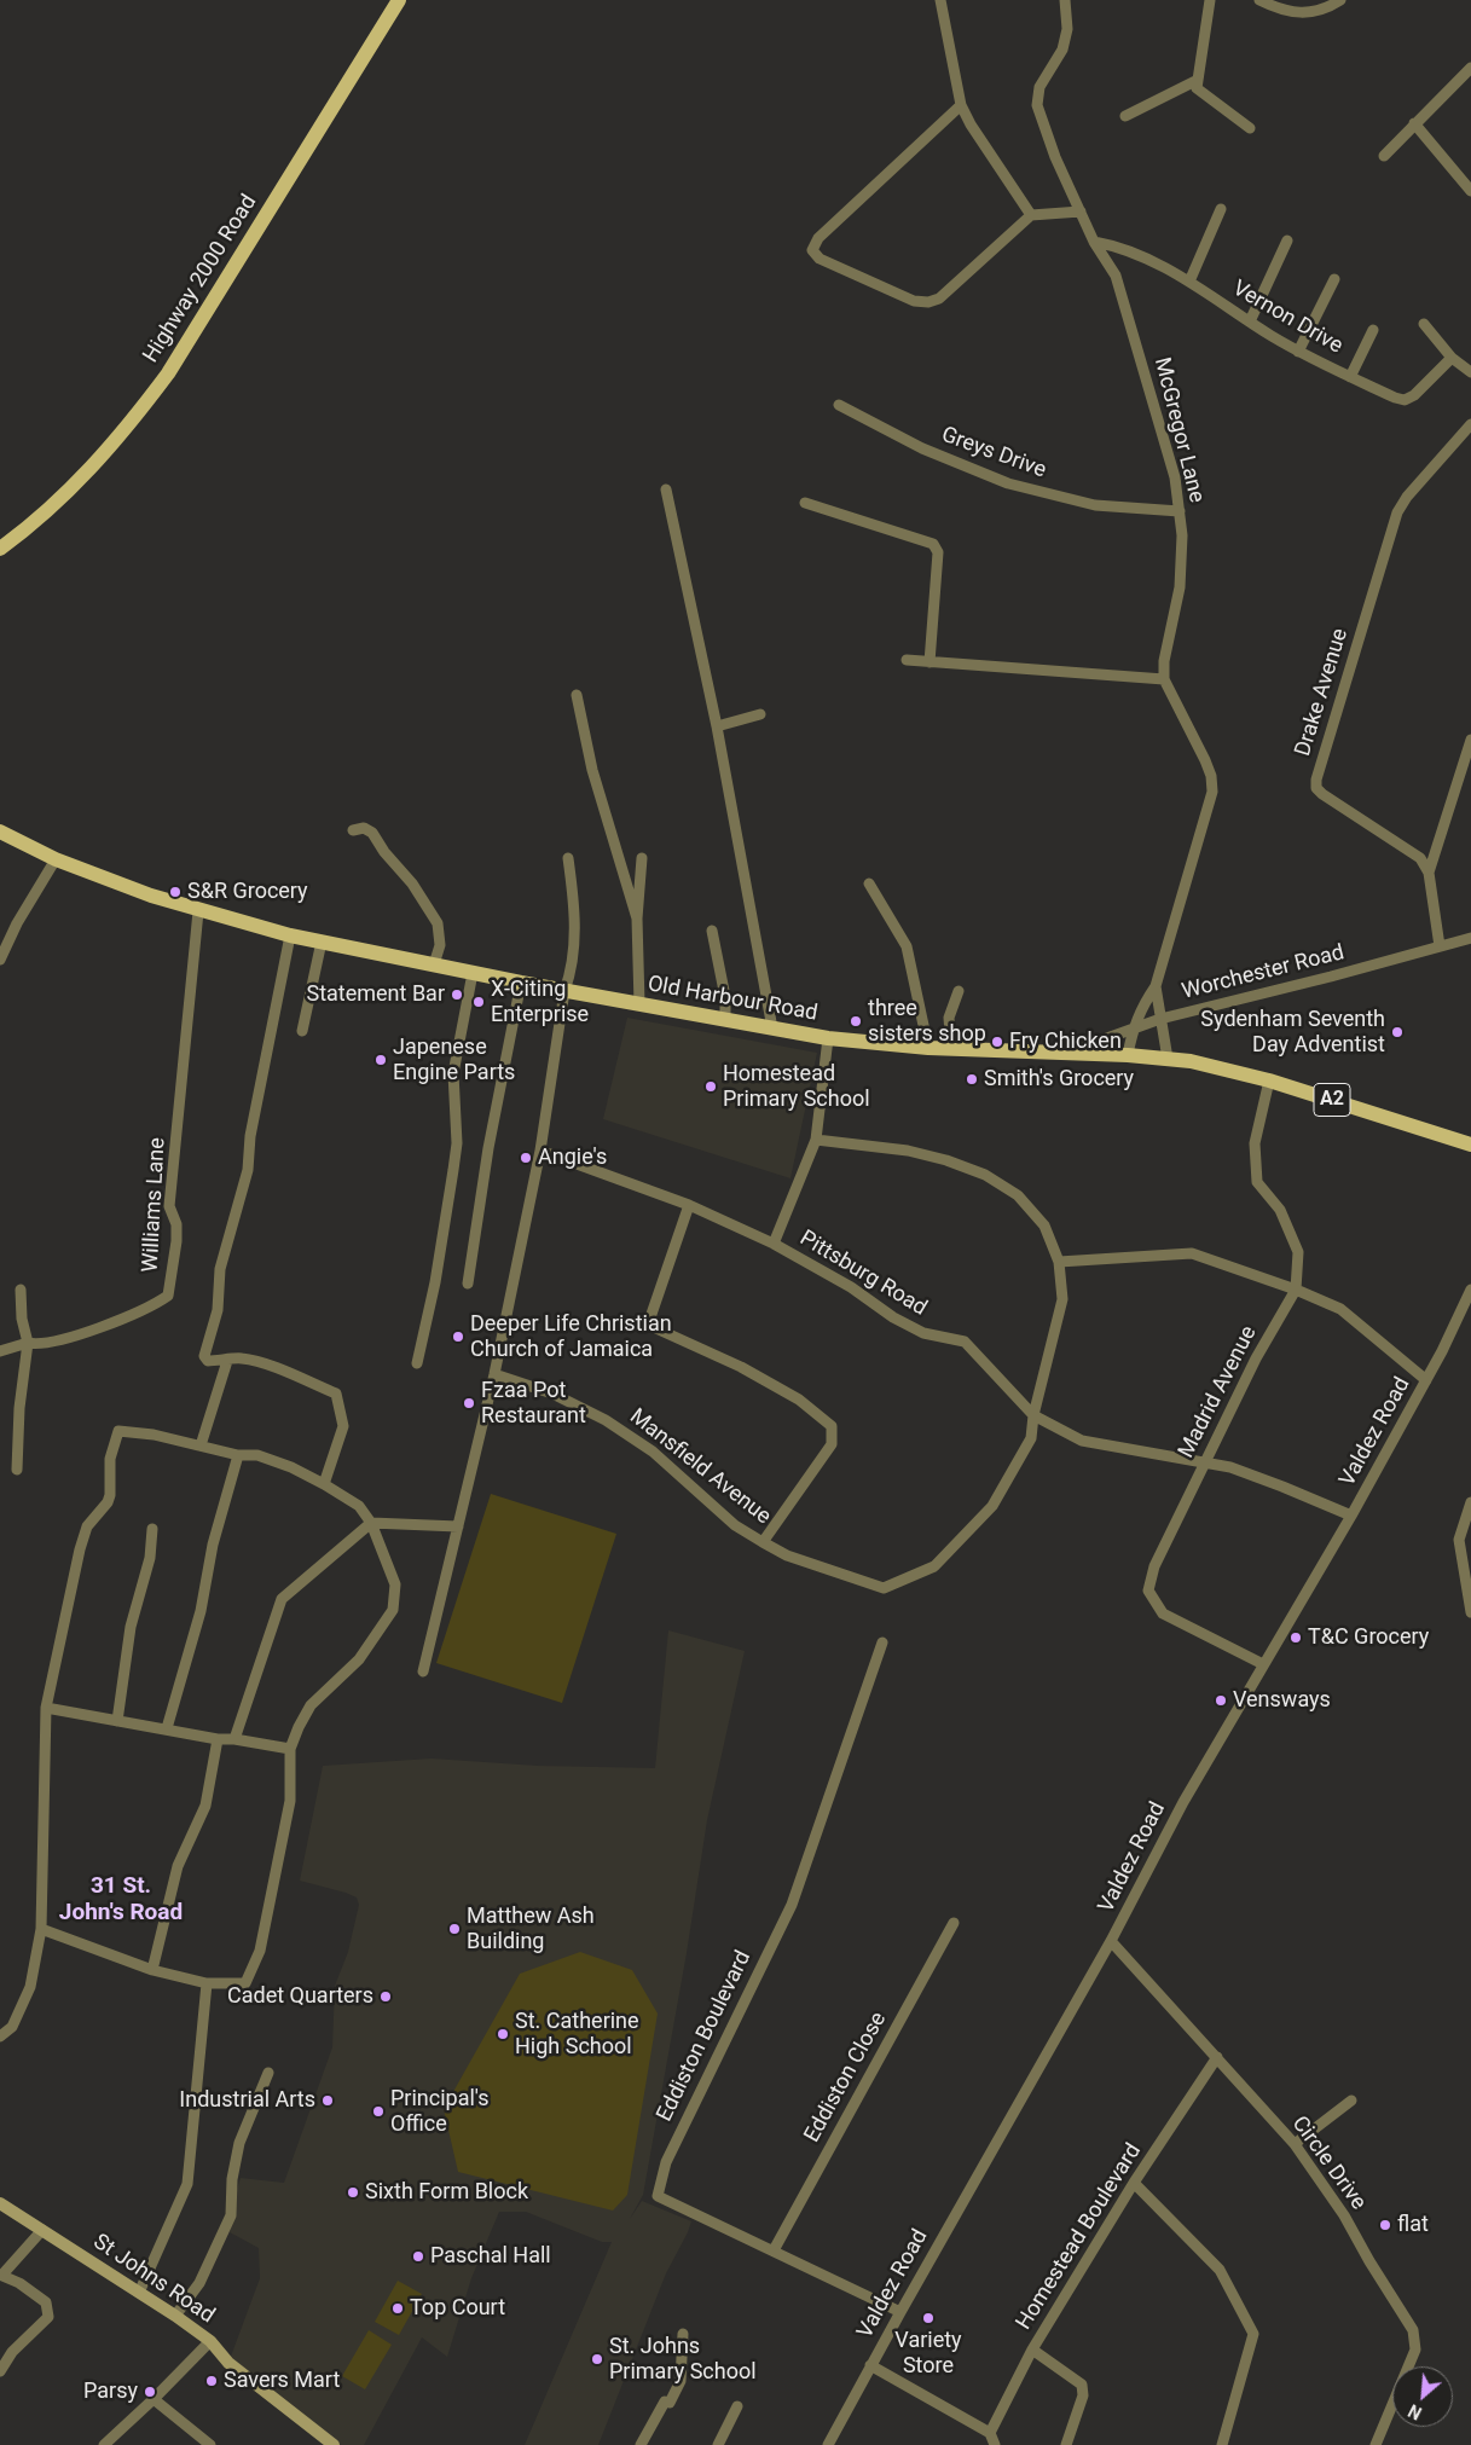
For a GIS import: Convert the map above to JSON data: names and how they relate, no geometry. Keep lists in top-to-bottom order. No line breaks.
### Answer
{"streets":{"main road":["Highway 2000 Road","Old Harbour Road","A2","St Johns Road"],"street":["Vernon Drive","McGregor Lane","Greys Drive","Drake Avenue","Worchester Road","Williams Lane","Pittsburg Road","Madrid Avenue","Valdez Road","Mansfield Avenue","Eddiston Boulevard","Eddiston Close","Circle Drive","Homestead Boulevard"]},"crossings":[["Vernon Drive","McGregor Lane"],["McGregor Lane","Greys Drive"],["Worchester Road","Old Harbour Road"],["Old Harbour Road","Williams Lane"],["Old Harbour Road","Madrid Avenue"],["Pittsburg Road","Madrid Avenue"],["Pittsburg Road","Valdez Road"],["Pittsburg Road","Mansfield Avenue"],["Madrid Avenue","Valdez Road"],["Valdez Road","Eddiston Boulevard"],["Valdez Road","Circle Drive"],["Eddiston Boulevard","Eddiston Close"],["Circle Drive","Homestead Boulevard"]],"districts":["31 St. John's Road"],"places":["S&R Grocery","Statement Bar","X-Citing Enterprise","three sisters shop","Sydenham Seventh Day Adventist","Fry Chicken","Japenese Engine Parts","Smith's Grocery","Homestead Primary School","Angie's","Deeper Life Christian Church of Jamaica","Fzaa Pot Restaurant","T&C Grocery","Vensways","Matthew Ash Building","Cadet Quarters","St. Catherine High School","Industrial Arts","Principal's Office","Sixth Form Block","flat","Paschal Hall","Top Court","Variety Store","St. Johns Primary School","Savers Mart","Parsy"],"north":"bottom left"}
